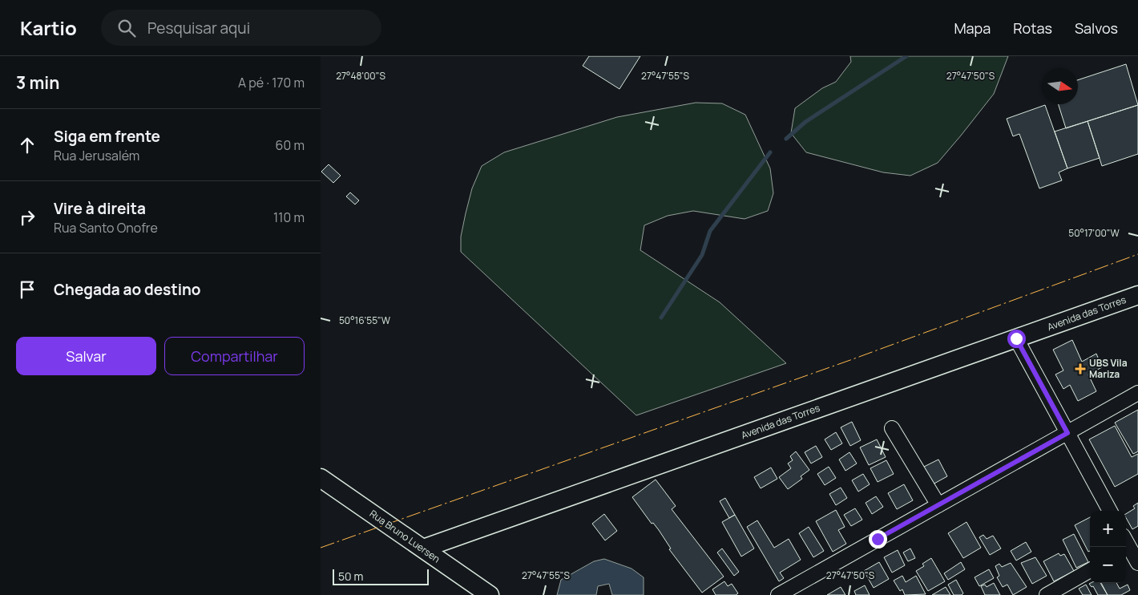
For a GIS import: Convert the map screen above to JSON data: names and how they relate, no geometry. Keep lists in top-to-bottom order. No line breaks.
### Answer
{"streets":{"main road":["Avenida das Torres","Rua Bruno Luersen"]},"crossings":[["Avenida das Torres","Rua Bruno Luersen"]],"places":{"health":["UBS Vila Mariza"]},"scale_bar":"50 m","north":"right","page":{"header":"Kartio","search":"Pesquisar aqui","nav":["Mapa","Rotas","Salvos"],"heading":["3 min","A pé · 170 m"],"list":[["Siga em frente","Rua Jerusalém","60 m"],["Vire à direita","Rua Santo Onofre","110 m"],"Chegada ao destino"],"buttons":["Salvar","Compartilhar"],"map_buttons":["+","−"],"scale":"50 m"},"coordinates":["27°48'00\"S","27°47'55\"S","27°47'50\"S","50°17'00\"W","50°16'55\"W"]}
